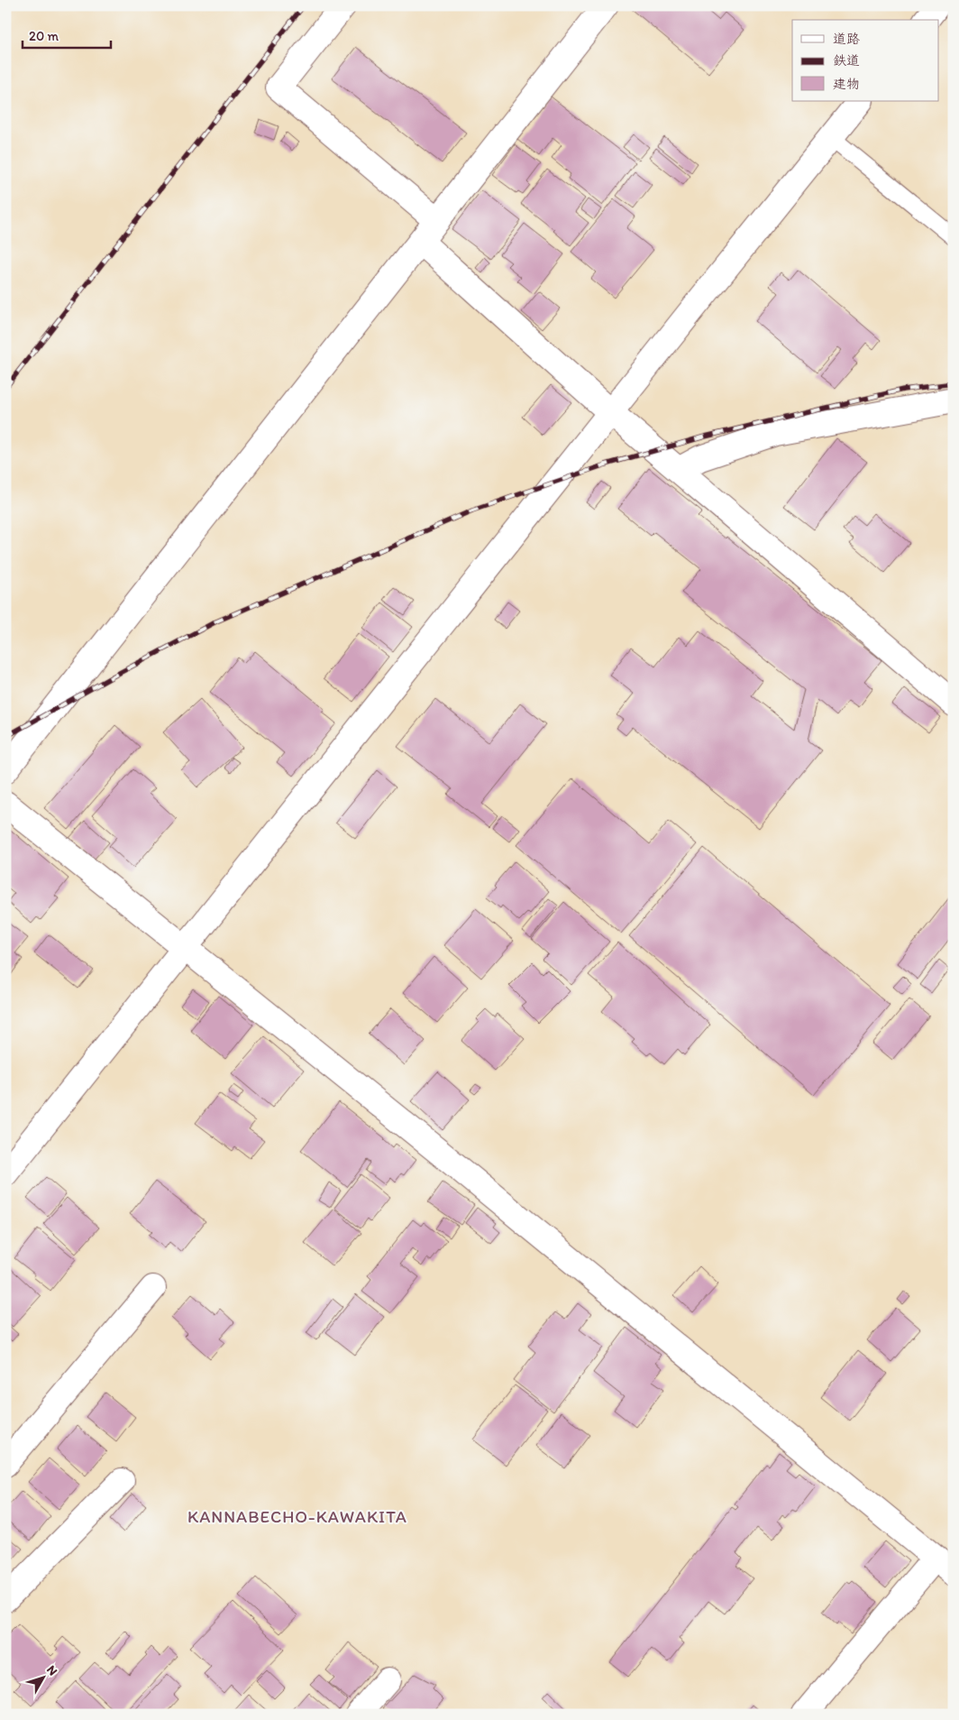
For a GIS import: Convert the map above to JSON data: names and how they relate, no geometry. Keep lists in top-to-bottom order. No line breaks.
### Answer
{"districts":["KANNABECHO-KAWAKITA"],"legend":["道路","鉄道","建物"],"scale_bar":"20 m","north":"top right"}
